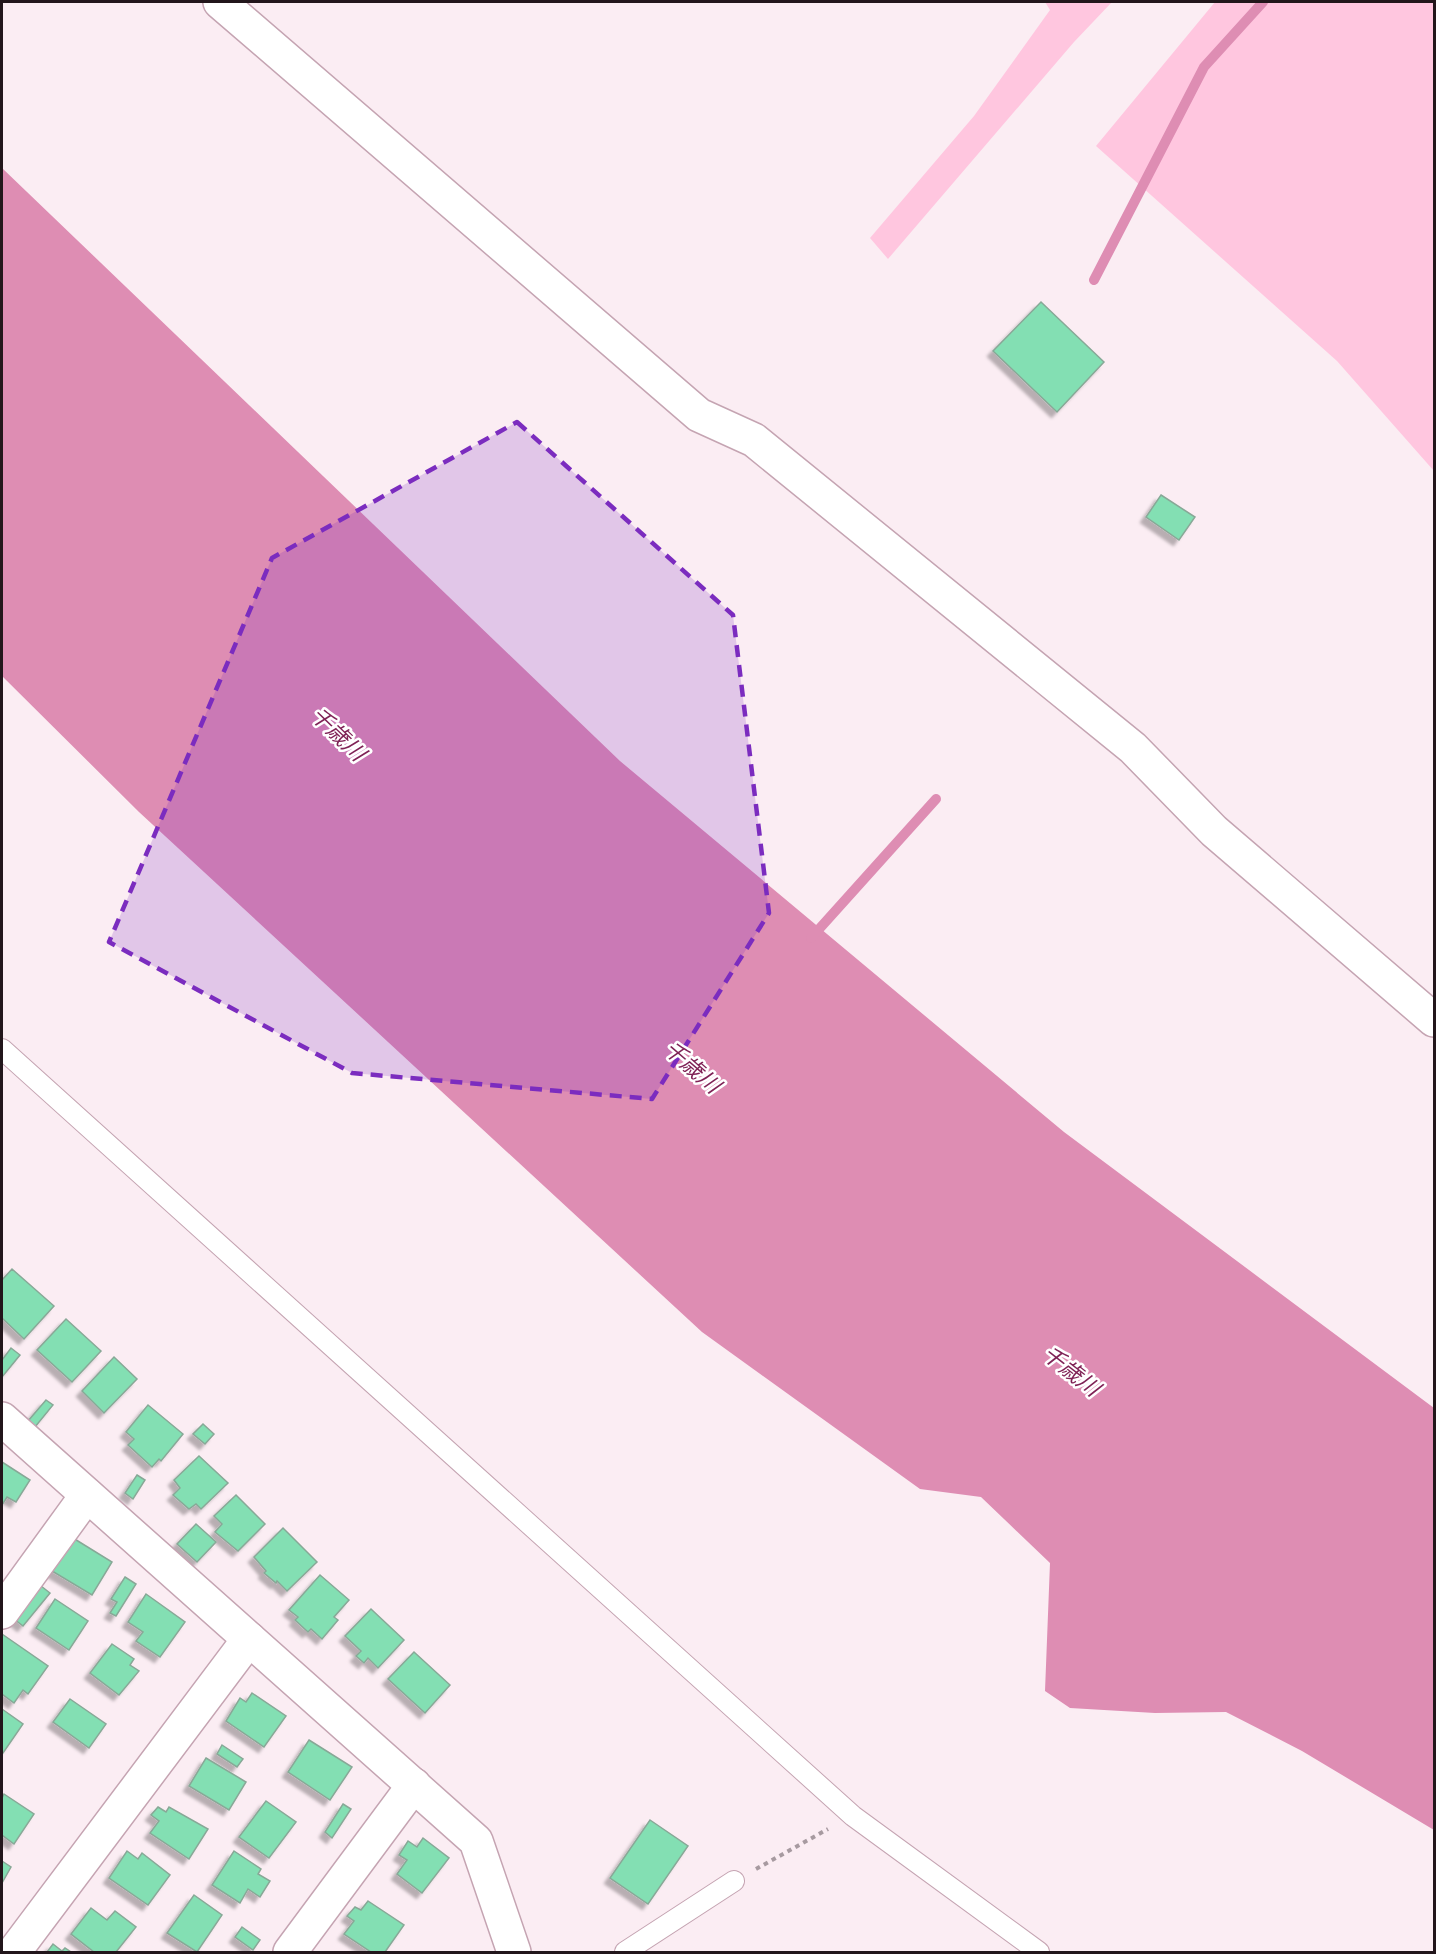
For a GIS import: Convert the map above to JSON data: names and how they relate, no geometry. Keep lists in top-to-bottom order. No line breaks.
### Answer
{"water":["千歳川"]}
